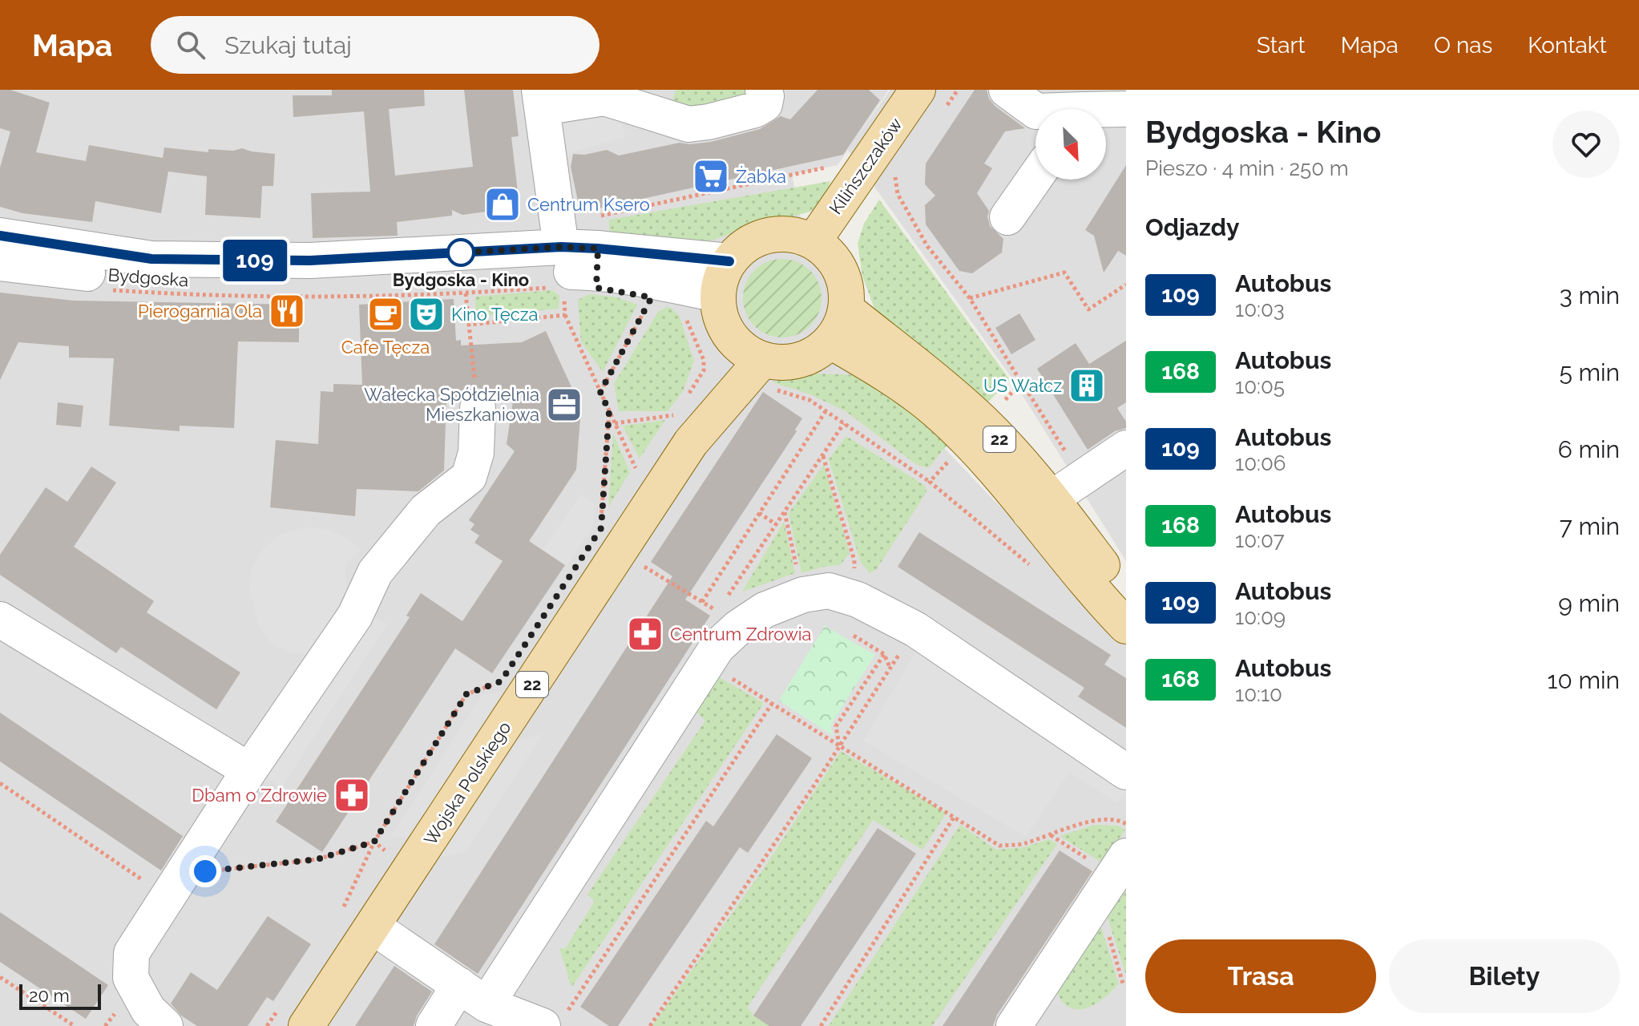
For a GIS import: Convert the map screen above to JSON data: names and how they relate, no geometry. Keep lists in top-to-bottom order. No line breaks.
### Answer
{"streets":{"main road":["Kilińszczaków","22","Wojska Polskiego"],"street":["Bydgoska"]},"crossings":[["Kilińszczaków","Bydgoska"],["Kilińszczaków","22"],["Kilińszczaków","Wojska Polskiego"],["Bydgoska","22"],["Bydgoska","Wojska Polskiego"],["22","Wojska Polskiego"]],"places":{"supermarket":["Żabka"],"shop":["Centrum Ksero"],"other":["Bydgoska - Kino"],"restaurant":["Pierogarnia Ola"],"cafe":["Cafe Tęcza"],"theatre":["Kino Tęcza"],"building":["US Wałcz"],"office":["Wałecka Spółdzielnia Mieszkaniowa"],"pharmacy":["Centrum Zdrowia","Dbam o Zdrowie"]},"lines":["bus line 109"],"scale_bar":"20 m","north":"bottom right","page":{"header":"Mapa","search":"Szukaj tutaj","nav":["Start","Mapa","O nas","Kontakt"],"on_map":"109","heading":[["Bydgoska - Kino","Pieszo · 4 min · 250 m"],"Odjazdy"],"list":[{"mark":"109","name":"Autobus","note":"10:03","value":"3 min"},{"mark":"168","name":"Autobus","note":"10:05","value":"5 min"},{"mark":"109","name":"Autobus","note":"10:06","value":"6 min"},{"mark":"168","name":"Autobus","note":"10:07","value":"7 min"},{"mark":"109","name":"Autobus","note":"10:09","value":"9 min"},{"mark":"168","name":"Autobus","note":"10:10","value":"10 min"}],"buttons":["Trasa","Bilety"],"scale":"20 m"}}
